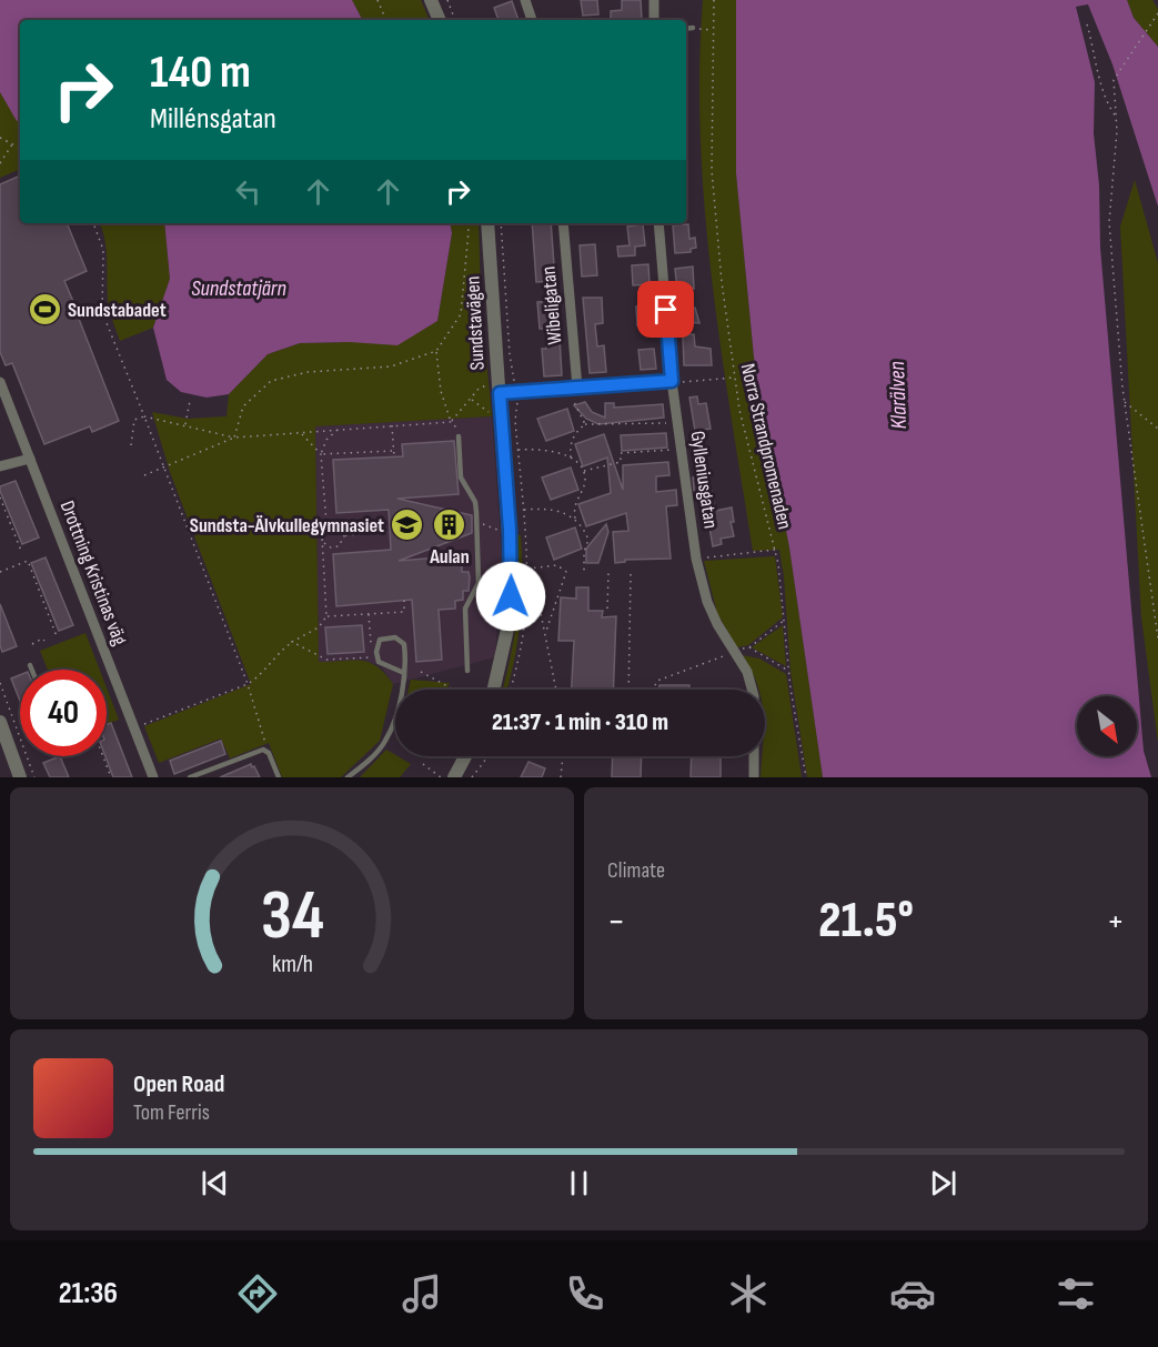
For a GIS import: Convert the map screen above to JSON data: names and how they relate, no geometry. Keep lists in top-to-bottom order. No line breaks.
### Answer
{"streets":{"street":["Wibeligatan","Sundstavägen","Gylleniusgatan","Drottning Kristinas väg"],"path":["Norra Strandpromenaden"]},"water":["Sundstatjärn","Klarälven"],"places":{"sports":["Sundstabadet"],"building":["Aulan"],"school or university":["Sundsta-Älvkullegymnasiet"]},"north":"bottom right","page":{"turn":["140 m","Millénsgatan"],"limit":"40","trip":"21:37 · 1 min · 310 m","tile":"Climate","heat":["−","21.5°","+"],"song":["Open Road","Tom Ferris"],"tabs":"21:36","gauge":["34","km/h"]}}
